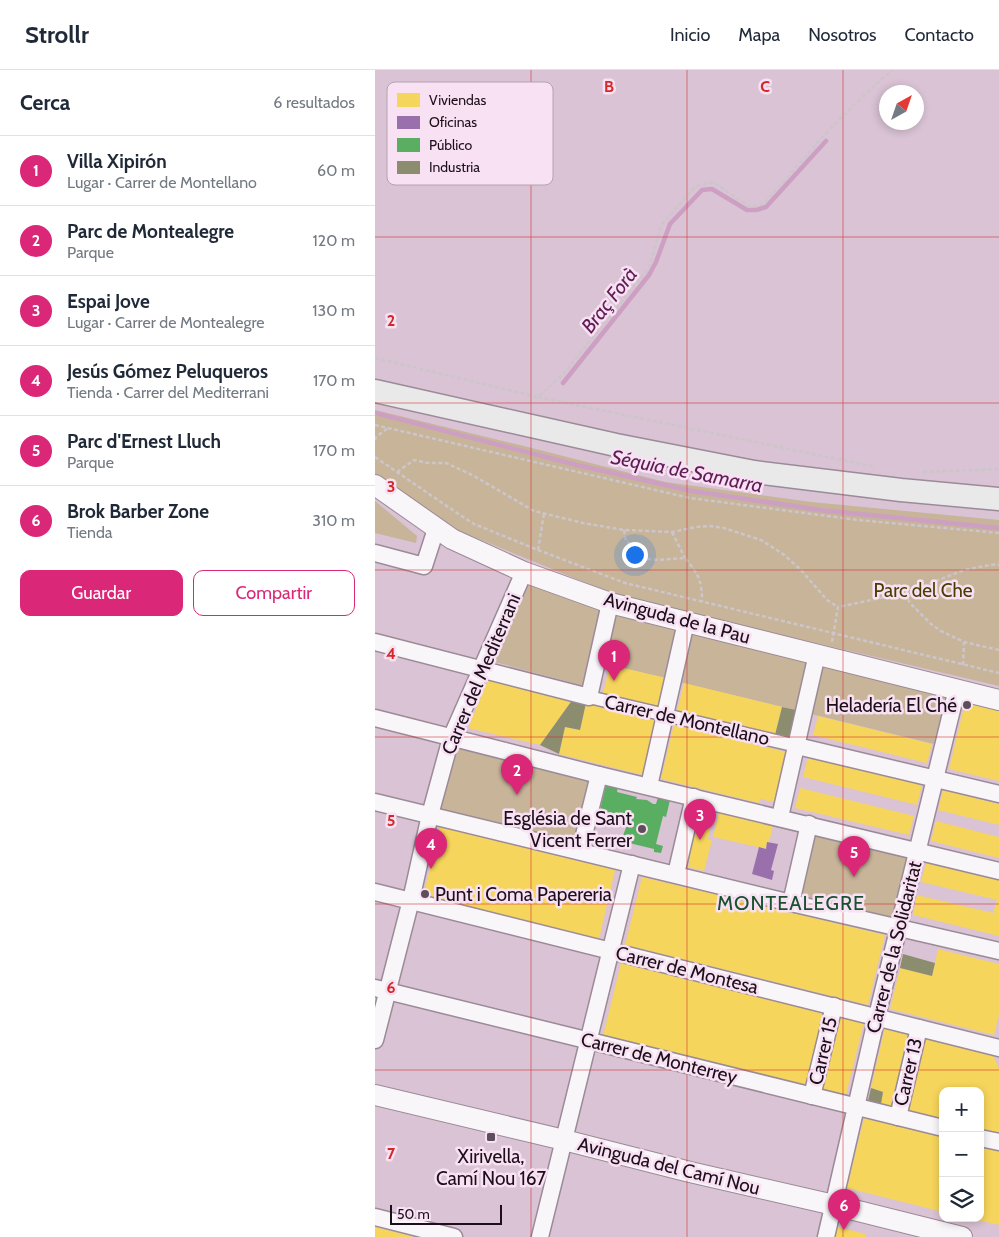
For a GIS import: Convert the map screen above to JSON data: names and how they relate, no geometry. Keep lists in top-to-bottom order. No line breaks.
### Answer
{"streets":{"street":["Avinguda de la Pau","Carrer del Mediterrani","Carrer de Montellano","Carrer de la Solidaritat","Carrer de Montesa","Carrer 15","Carrer de Monterrey","Carrer 13","Avinguda del Camí Nou"]},"crossings":[["Avinguda de la Pau","Carrer del Mediterrani"],["Avinguda de la Pau","Carrer de la Solidaritat"],["Carrer del Mediterrani","Carrer de Montellano"],["Carrer del Mediterrani","Carrer de Montesa"],["Carrer del Mediterrani","Carrer de Monterrey"],["Carrer de Montellano","Carrer de la Solidaritat"],["Carrer de la Solidaritat","Carrer de Montesa"],["Carrer de la Solidaritat","Carrer de Monterrey"],["Carrer de la Solidaritat","Avinguda del Camí Nou"],["Carrer de Montesa","Carrer 15"],["Carrer de Montesa","Carrer 13"],["Carrer 15","Carrer de Monterrey"],["Carrer de Monterrey","Carrer 13"]],"districts":["MONTEALEGRE"],"water":["Braç Forà","Séquia de Samarra"],"parks":["Parc del Che"],"places":{"other":["Heladería El Ché","Església de Sant Vicent Ferrer","Punt i Coma Papereria"],"transit":["Xirivella, Camí Nou 167"]},"legend":["Viviendas","Oficinas","Público","Industria"],"scale_bar":"50 m","north":"top right","page":{"header":"Strollr","nav":["Inicio","Mapa","Nosotros","Contacto"],"heading":["Cerca","6 resultados"],"list":[{"mark":"1","name":"Villa Xipirón","note":"Lugar · Carrer de Montellano","value":"60 m"},{"mark":"2","name":"Parc de Montealegre","note":"Parque","value":"120 m"},{"mark":"3","name":"Espai Jove","note":"Lugar · Carrer de Montealegre","value":"130 m"},{"mark":"4","name":"Jesús Gómez Peluqueros","note":"Tienda · Carrer del Mediterrani","value":"170 m"},{"mark":"5","name":"Parc d'Ernest Lluch","note":"Parque","value":"170 m"},{"mark":"6","name":"Brok Barber Zone","note":"Tienda","value":"310 m"}],"buttons":["Guardar","Compartir"],"pins":["1","2","3","4","5","6"],"map_buttons":["+","−"],"scale":"50 m"},"grid":{"columns":["B","C"],"rows":["2","3","4","5","6","7"]}}
